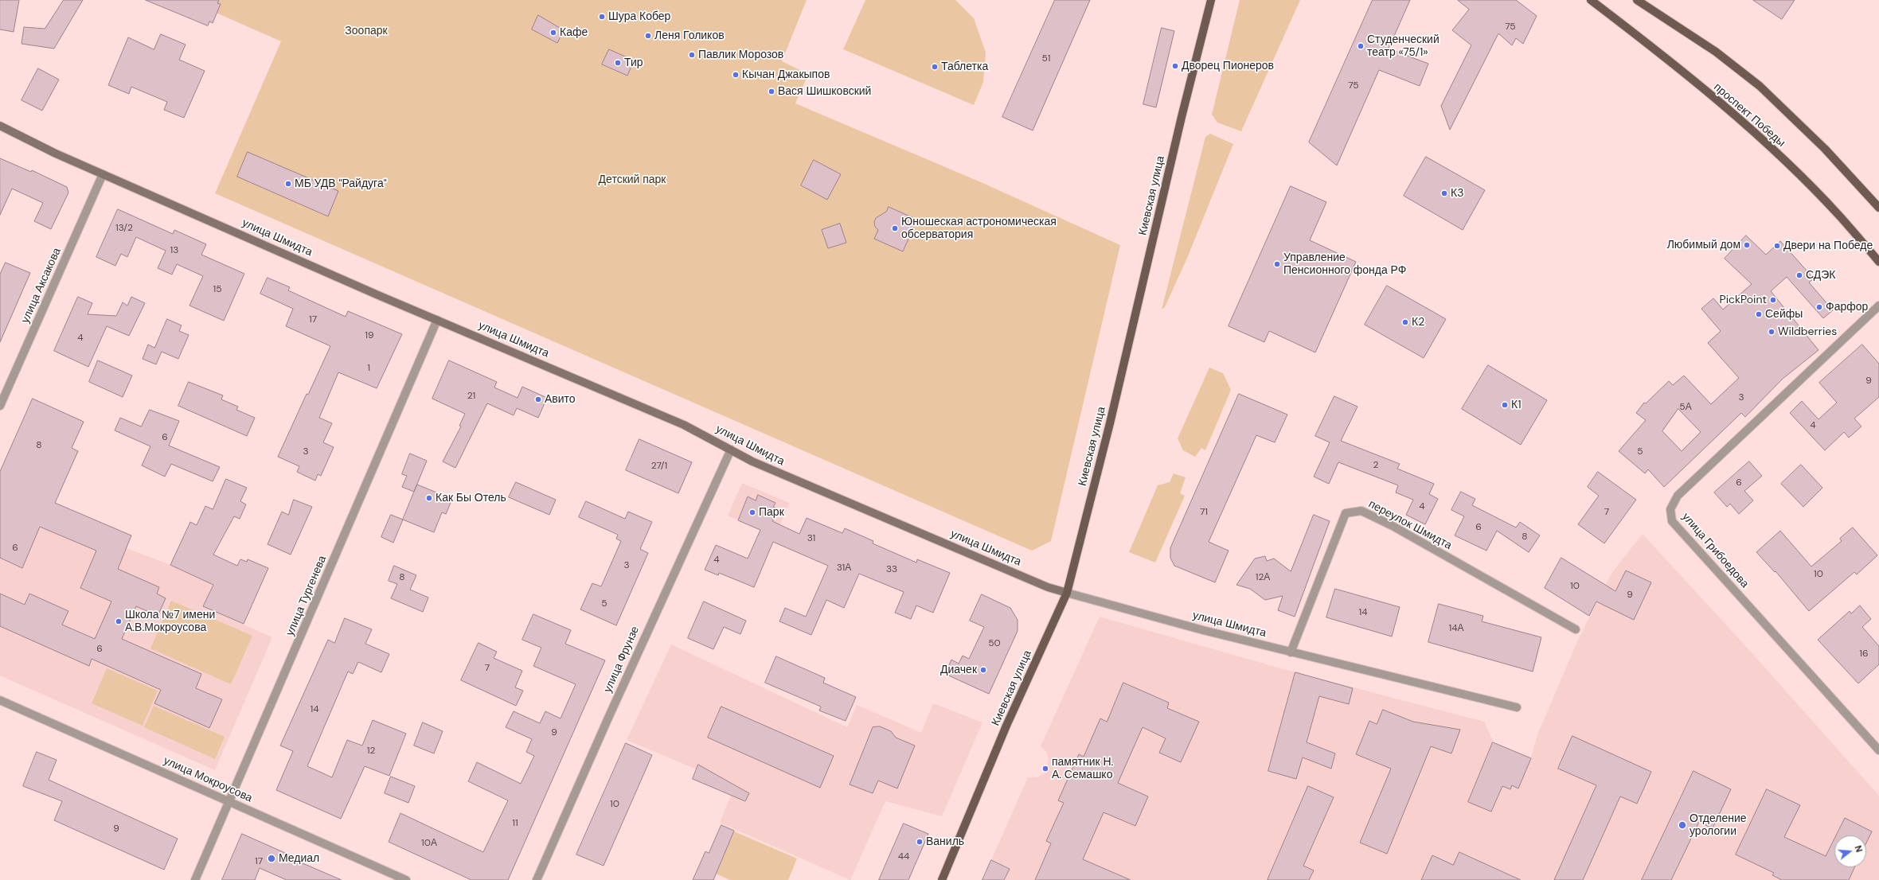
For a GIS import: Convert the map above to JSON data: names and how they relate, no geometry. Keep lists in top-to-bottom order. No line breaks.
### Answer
{"streets":{"main road":["проспект Победы","Киевская улица","улица Шмидта"],"street":["улица Аксакова","переулок Шмидта","улица Грибоедова","улица Тургенева","улица Фрунзе","улица Мокроусова"]},"crossings":[["Киевская улица","улица Шмидта"],["улица Шмидта","улица Аксакова"],["улица Шмидта","переулок Шмидта"],["улица Шмидта","улица Тургенева"],["улица Шмидта","улица Фрунзе"],["улица Тургенева","улица Мокроусова"]],"parks":["Зоопарк","Детский парк"],"places":["Шура Кобер","Кафе","Леня Голиков","Студенческий театр «75/1»","Павлик Морозов","Тир","Дворец Пионеров","Таблетка","Кычан Джакыпов","Вася Шишковский","МБ УДВ \"Райдуга\"","К3","Юношеская астрономическая обсерватория","Любимый дом","Двери на Победе","Управление Пенсионного фонда РФ","СДЭК","PickPoint","Фарфор","Сейфы","К2","Wildberries","Авито","К1","Как Бы Отель","Парк","Школа №7 имени А.В.Мокроусова","Диачек","памятник Н. А. Семашко","Отделение урологии","Ваниль","Медиал"],"house_numbers":["75","51","75","13/2","13","15","17","19","4","1","9","21","3","5А","4","6","8","3","5","2","27/1","6","4","71","7","6","8","31","6","4","3","31А","33","10","8","12А","10","9","5","14","14А","50","6","16","7","14","9","12","10","11","9","10А","44","17"],"north":"right"}
